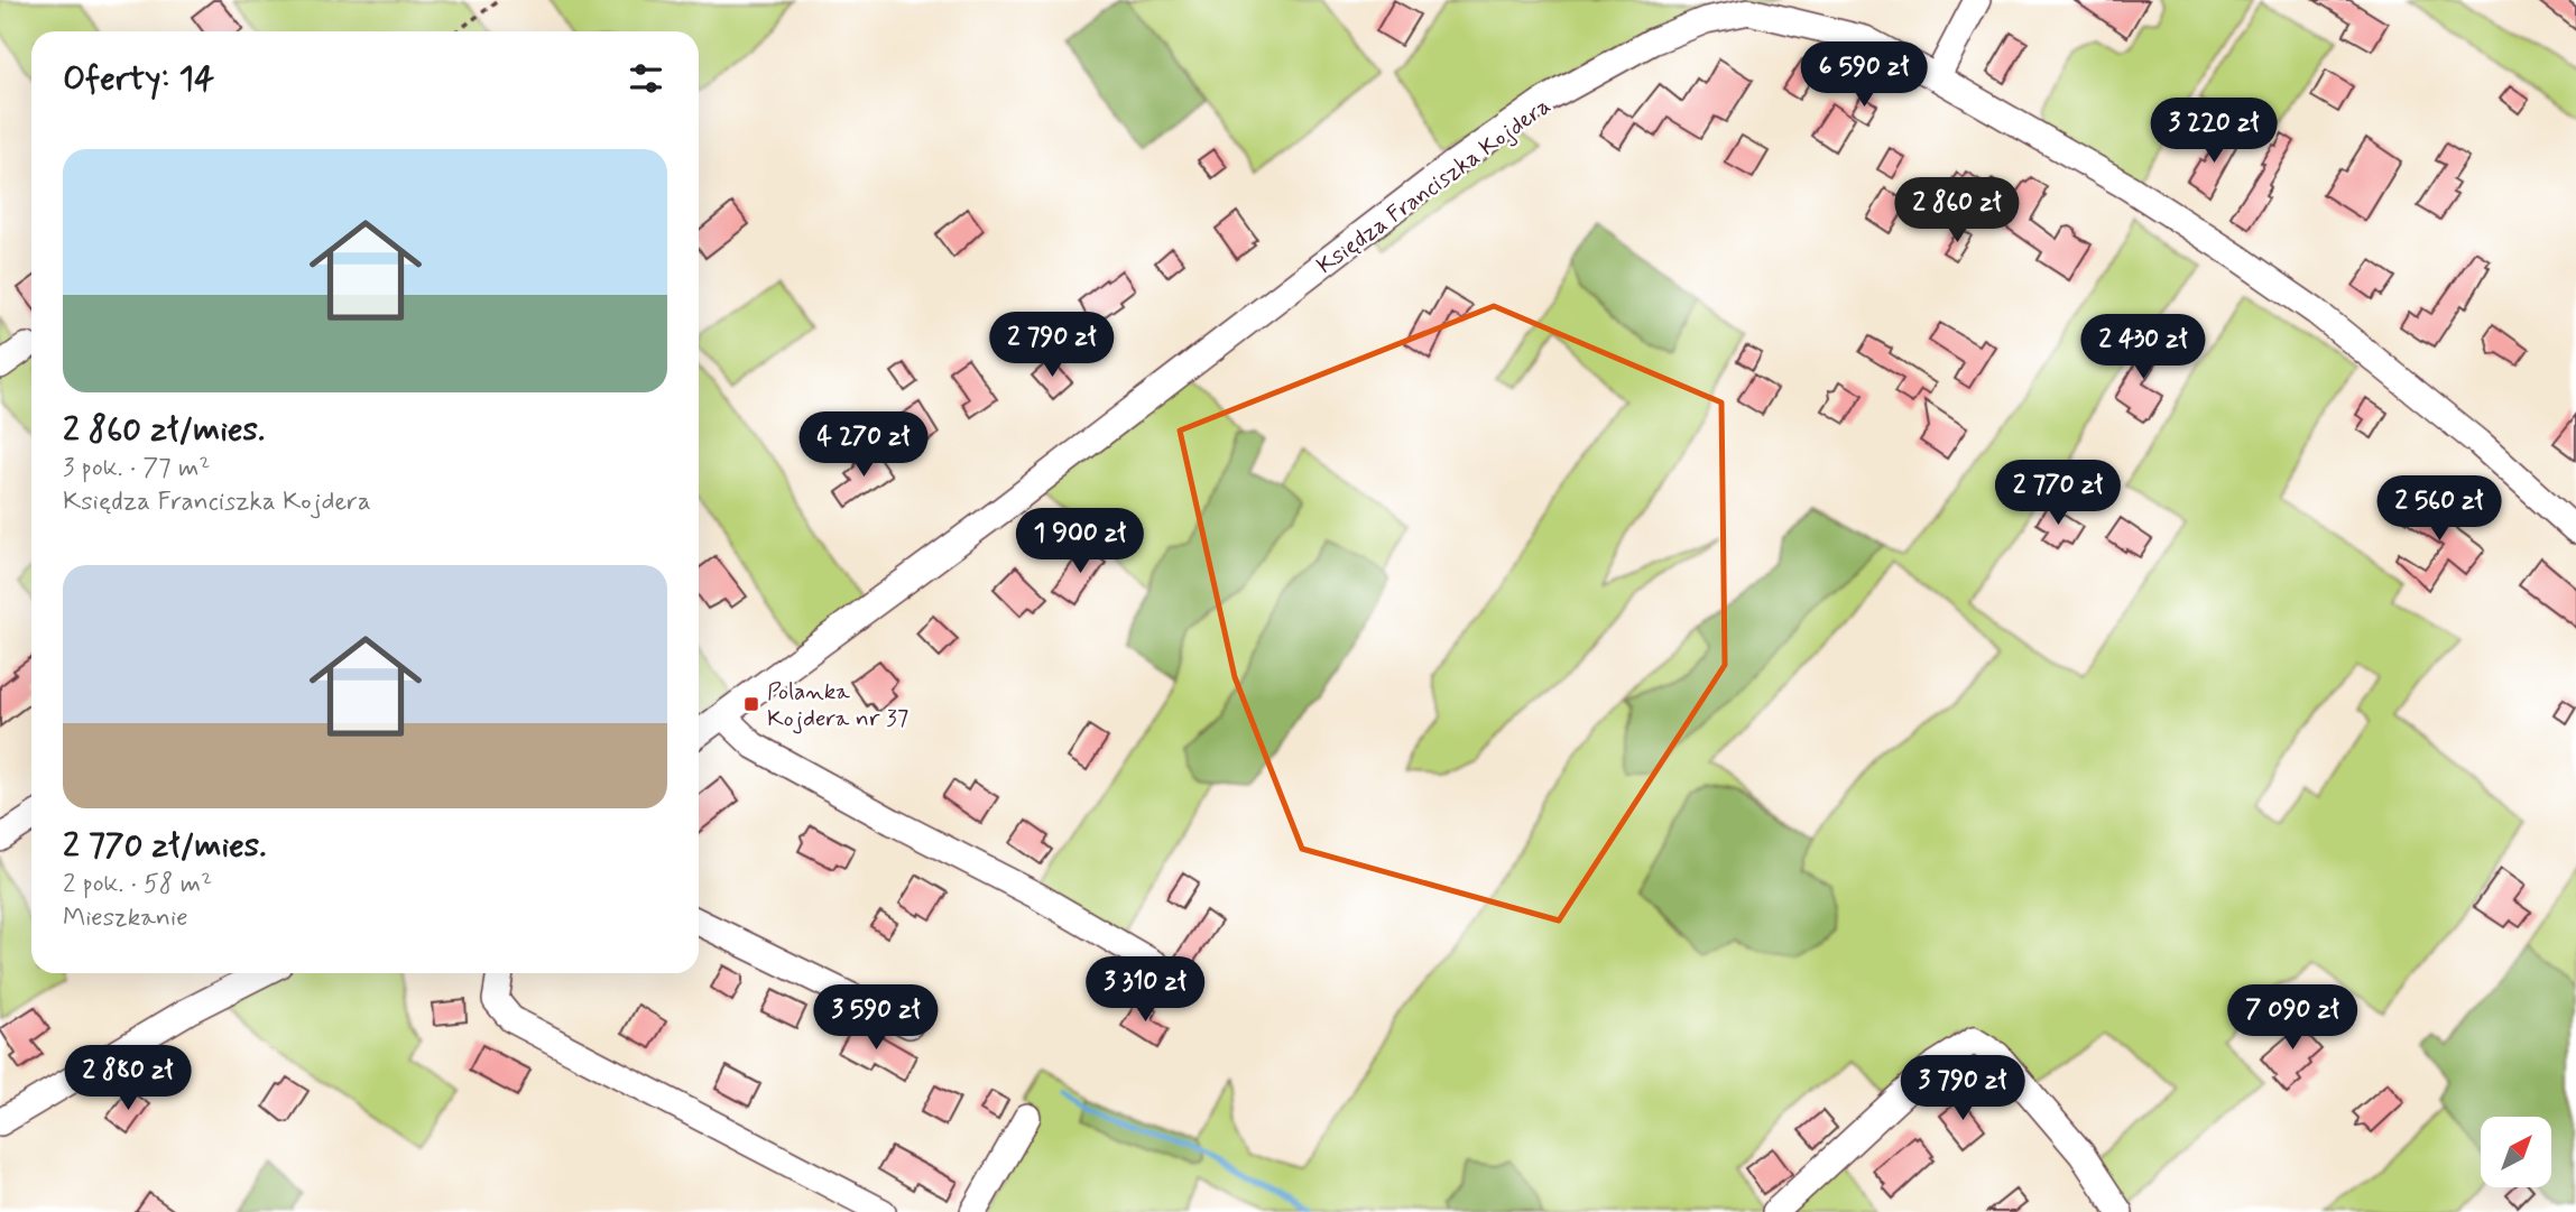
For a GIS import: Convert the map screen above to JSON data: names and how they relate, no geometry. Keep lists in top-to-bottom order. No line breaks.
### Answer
{"streets":{"street":["Księdza Franciszka Kojdera"]},"places":{"transit":["Polanka Kojdera nr 37"]},"north":"top right","page":{"heading":"Oferty: 14","price":["6 590 zł","3 220 zł","2 860 zł","2 790 zł","2 430 zł","4 270 zł","2 770 zł","2 560 zł","1 900 zł","3 310 zł","3 590 zł","7 090 zł","2 880 zł","3 790 zł"],"list":[{"name":"2 860 zł/mies.","note":"3 pok. · 77 m² · Księdza Franciszka Kojdera"},{"name":"2 770 zł/mies.","note":"2 pok. · 58 m² · Mieszkanie"}]}}
